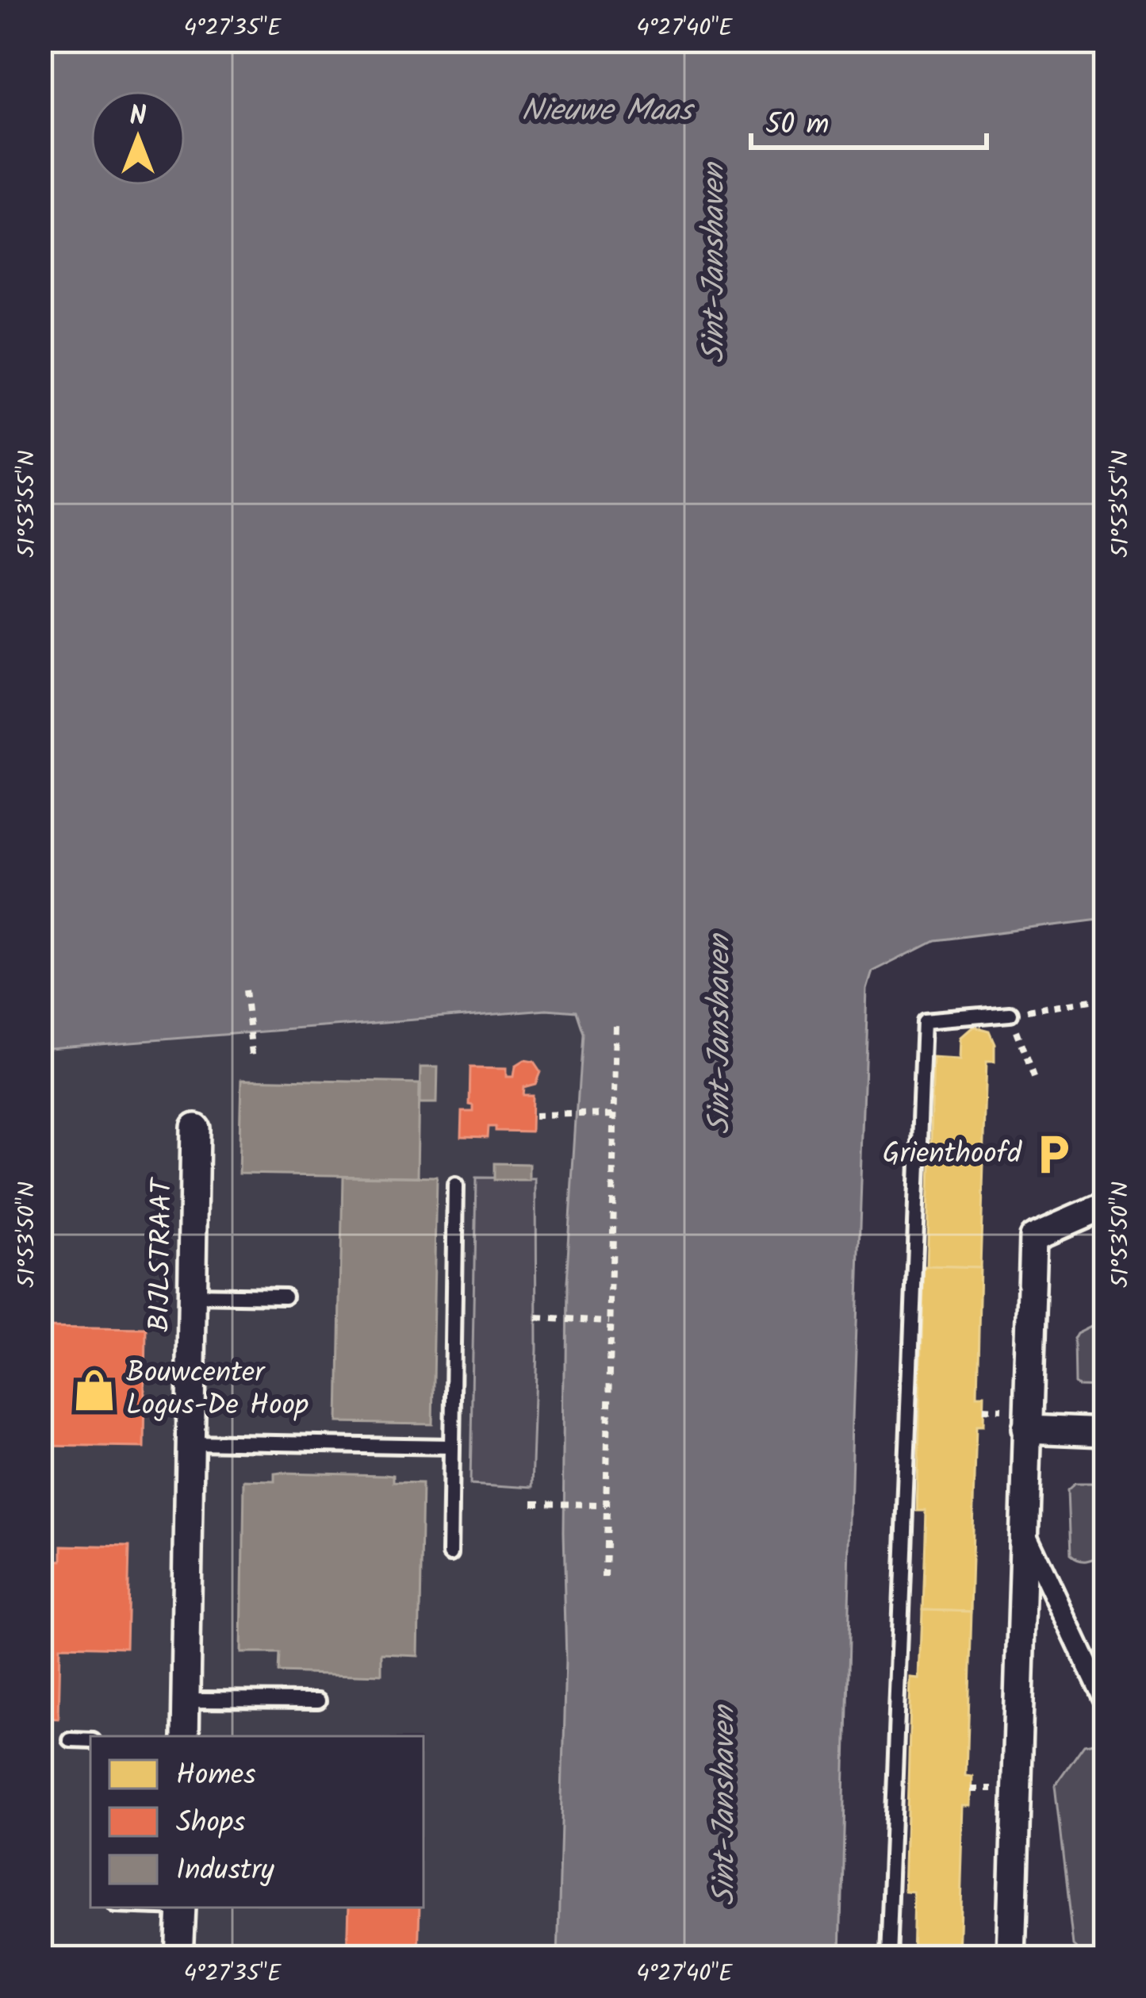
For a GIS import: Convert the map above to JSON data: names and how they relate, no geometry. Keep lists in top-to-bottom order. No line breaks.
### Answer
{"streets":{"street":["BIJLSTRAAT"]},"water":["Nieuwe Maas","Sint-Janshaven"],"places":{"parking":["Grienthoofd"],"shop":["Bouwcenter Logus-De Hoop"]},"legend":["Homes","Shops","Industry"],"scale_bar":"50 m","north":"top","coordinates":["4°27'35\"E","4°27'40\"E","51°53'55\"N","51°53'50\"N"]}
